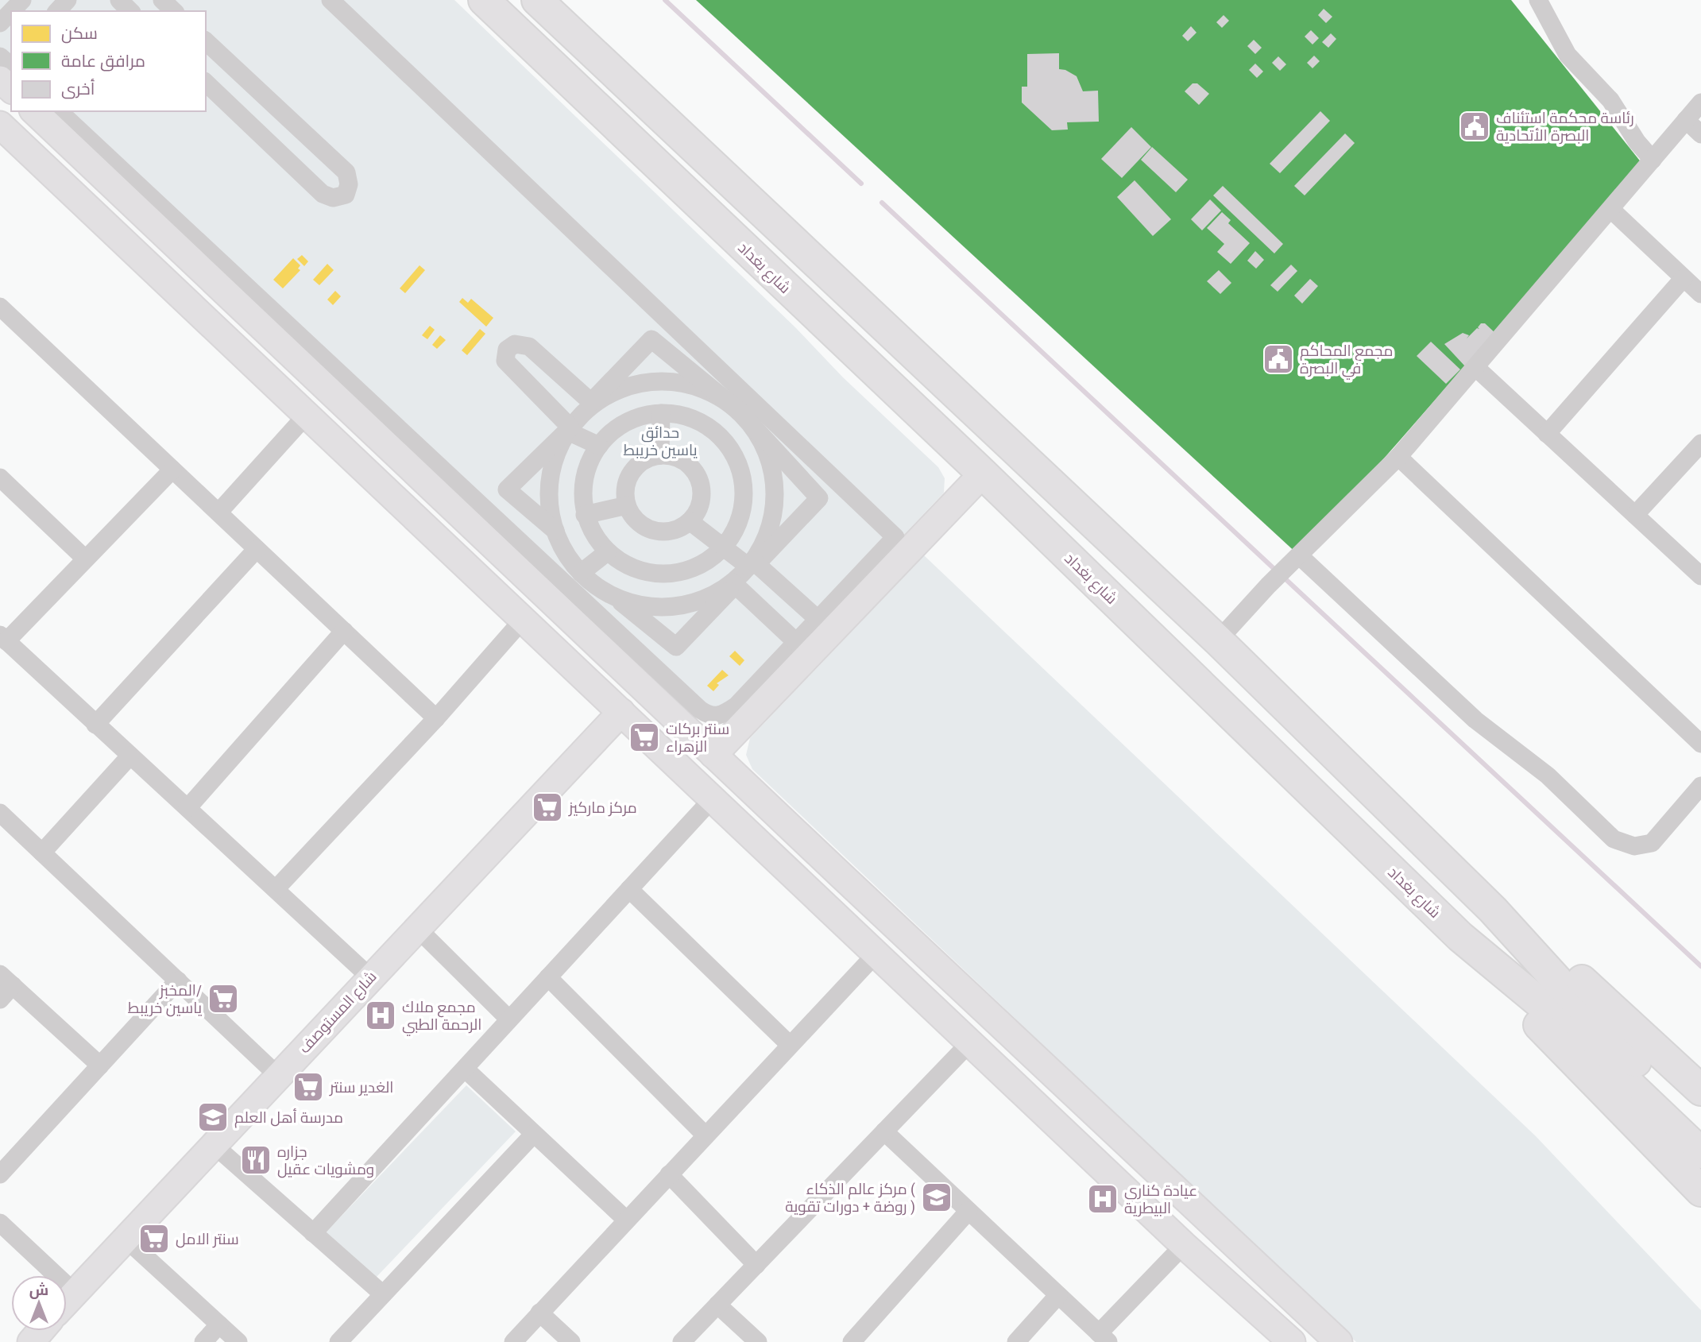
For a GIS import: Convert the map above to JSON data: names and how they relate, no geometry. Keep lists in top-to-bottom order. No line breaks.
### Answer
{"streets":{"highway":["شارع بغداد"],"street":["شارع المستوصف"]},"parks":["حدائق ياسين خريبط"],"places":{"public building":["رئاسة محكمة استئناف البصرة الأتحادية","مجمع المحاكم في البصرة"],"supermarket":["سنتر بركات الزهراء","مركز ماركيز","المخبز/ ياسين خريبط","الغدير سنتر","سنتر الامل"],"hospital":["مجمع ملاك الرحمة الطبي","عيادة كناري البيطرية"],"school or university":["مدرسة أهل العلم","مركز عالم الذكاء ( روضة + دورات تقوية )"],"restaurant":["جزاره ومشويات عقيل"]},"legend":["سكن","مرافق عامة","أخرى"],"north":"top"}
